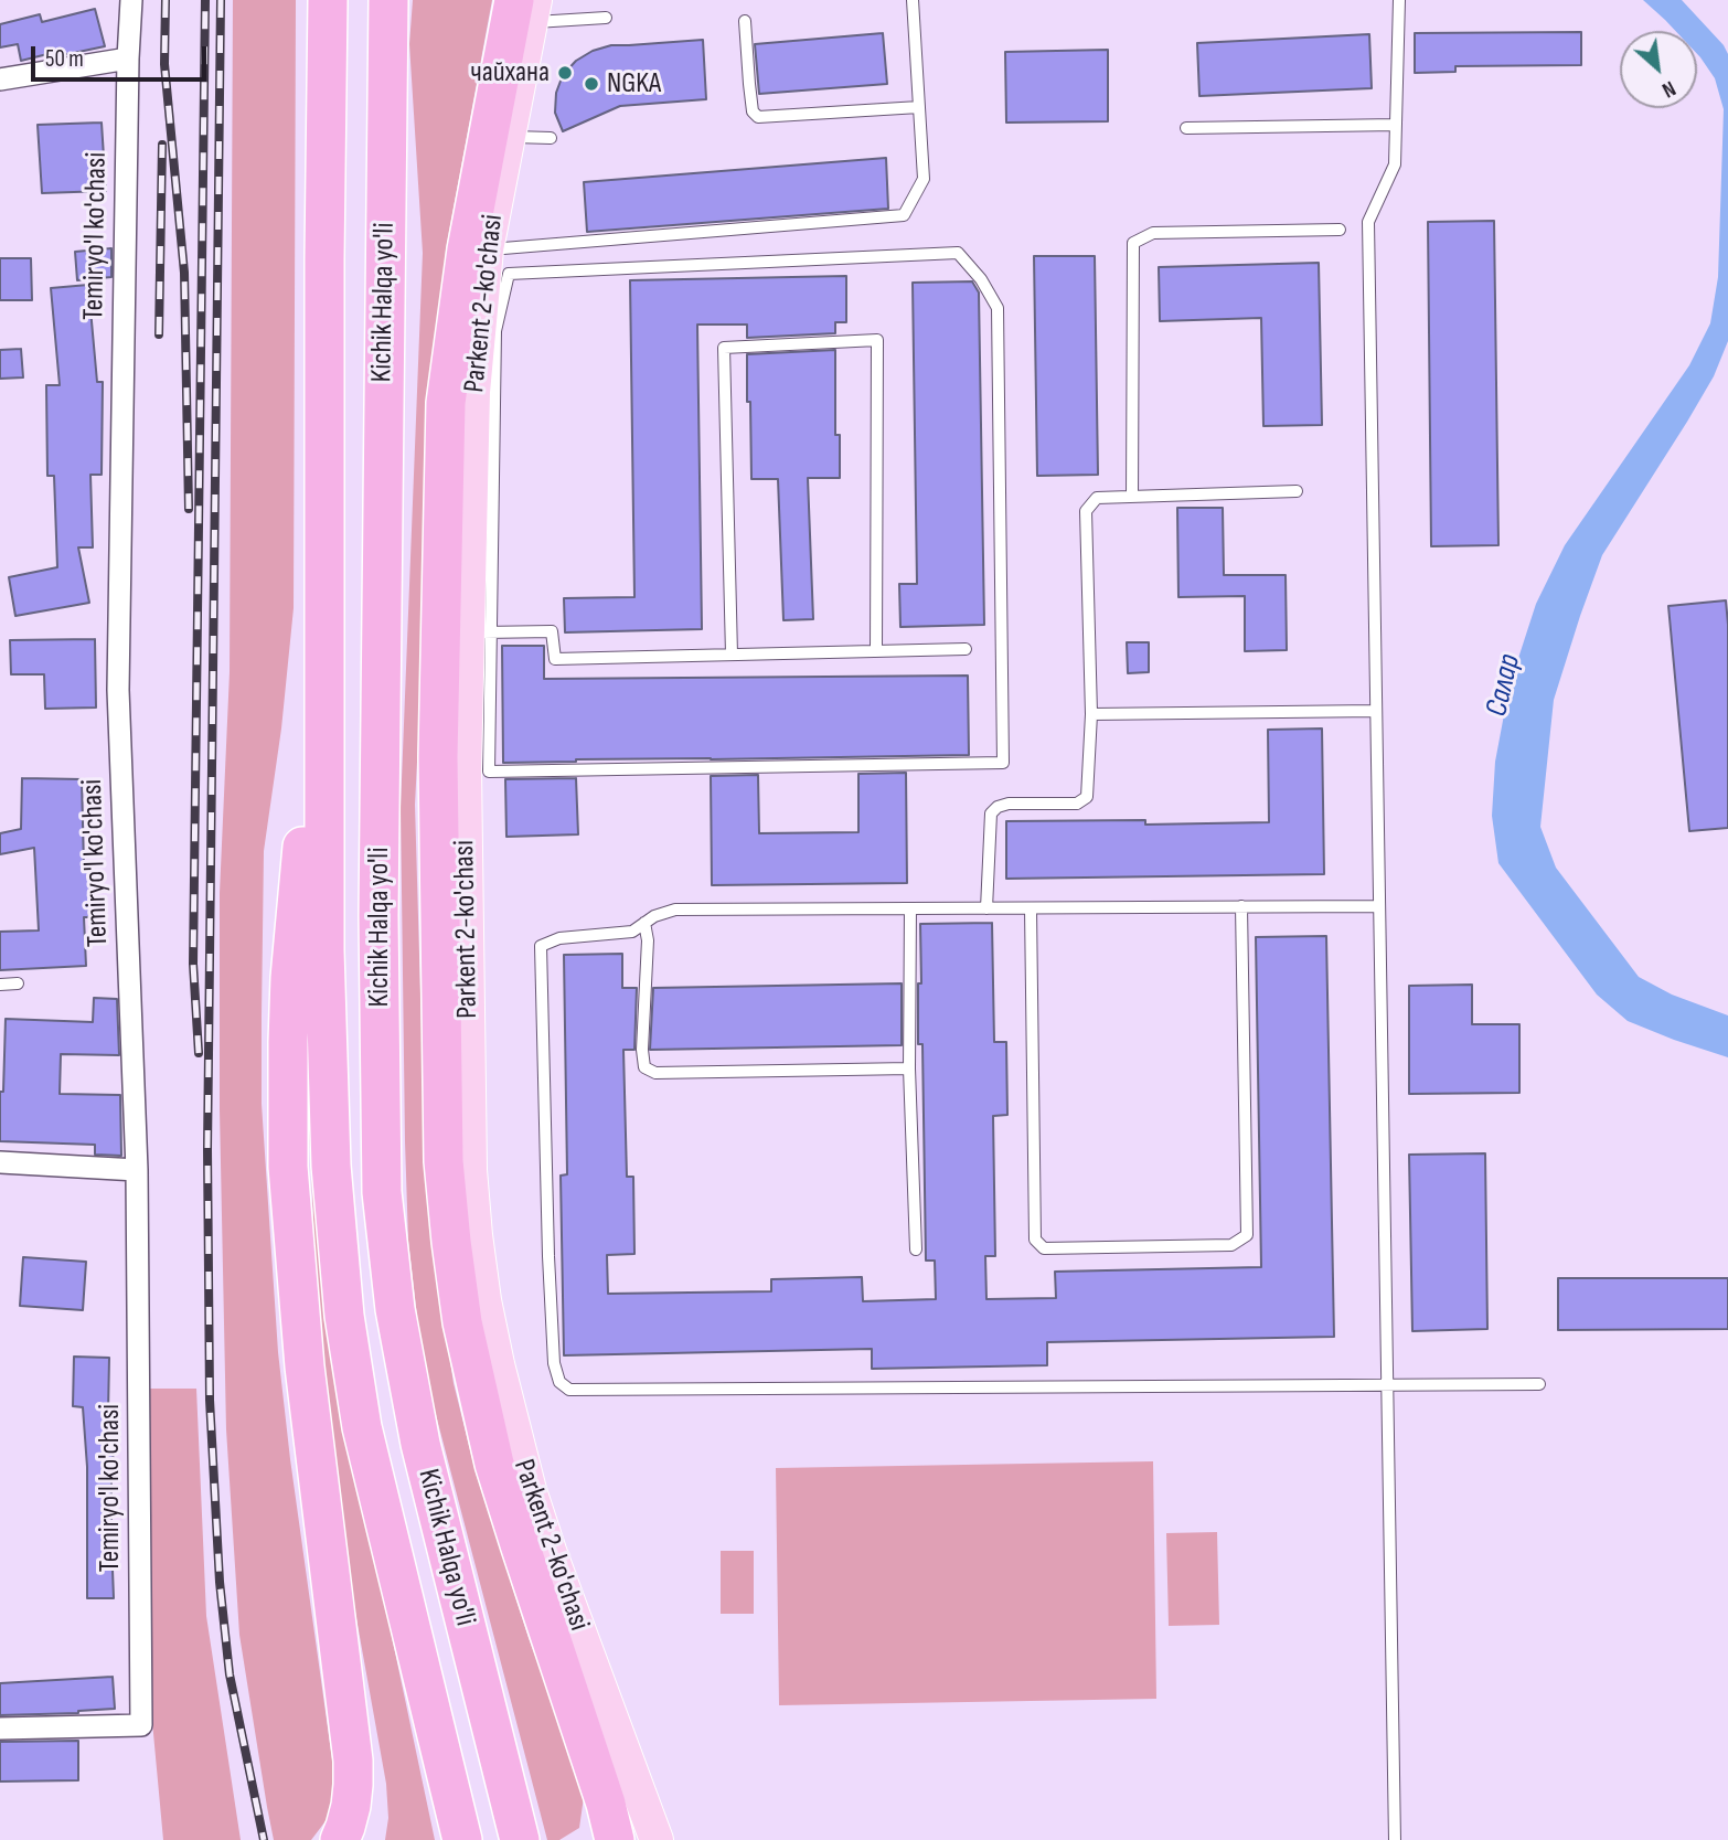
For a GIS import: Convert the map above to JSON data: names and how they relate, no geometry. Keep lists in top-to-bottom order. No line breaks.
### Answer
{"streets":{"highway":["Kichik Halqa yo'li"],"main road":["Parkent 2-ko'chasi"],"street":["Temiryo'l ko'chasi"]},"water":["Салар"],"places":["чайхана","NGKA"],"scale_bar":"50 m","north":"bottom right"}
